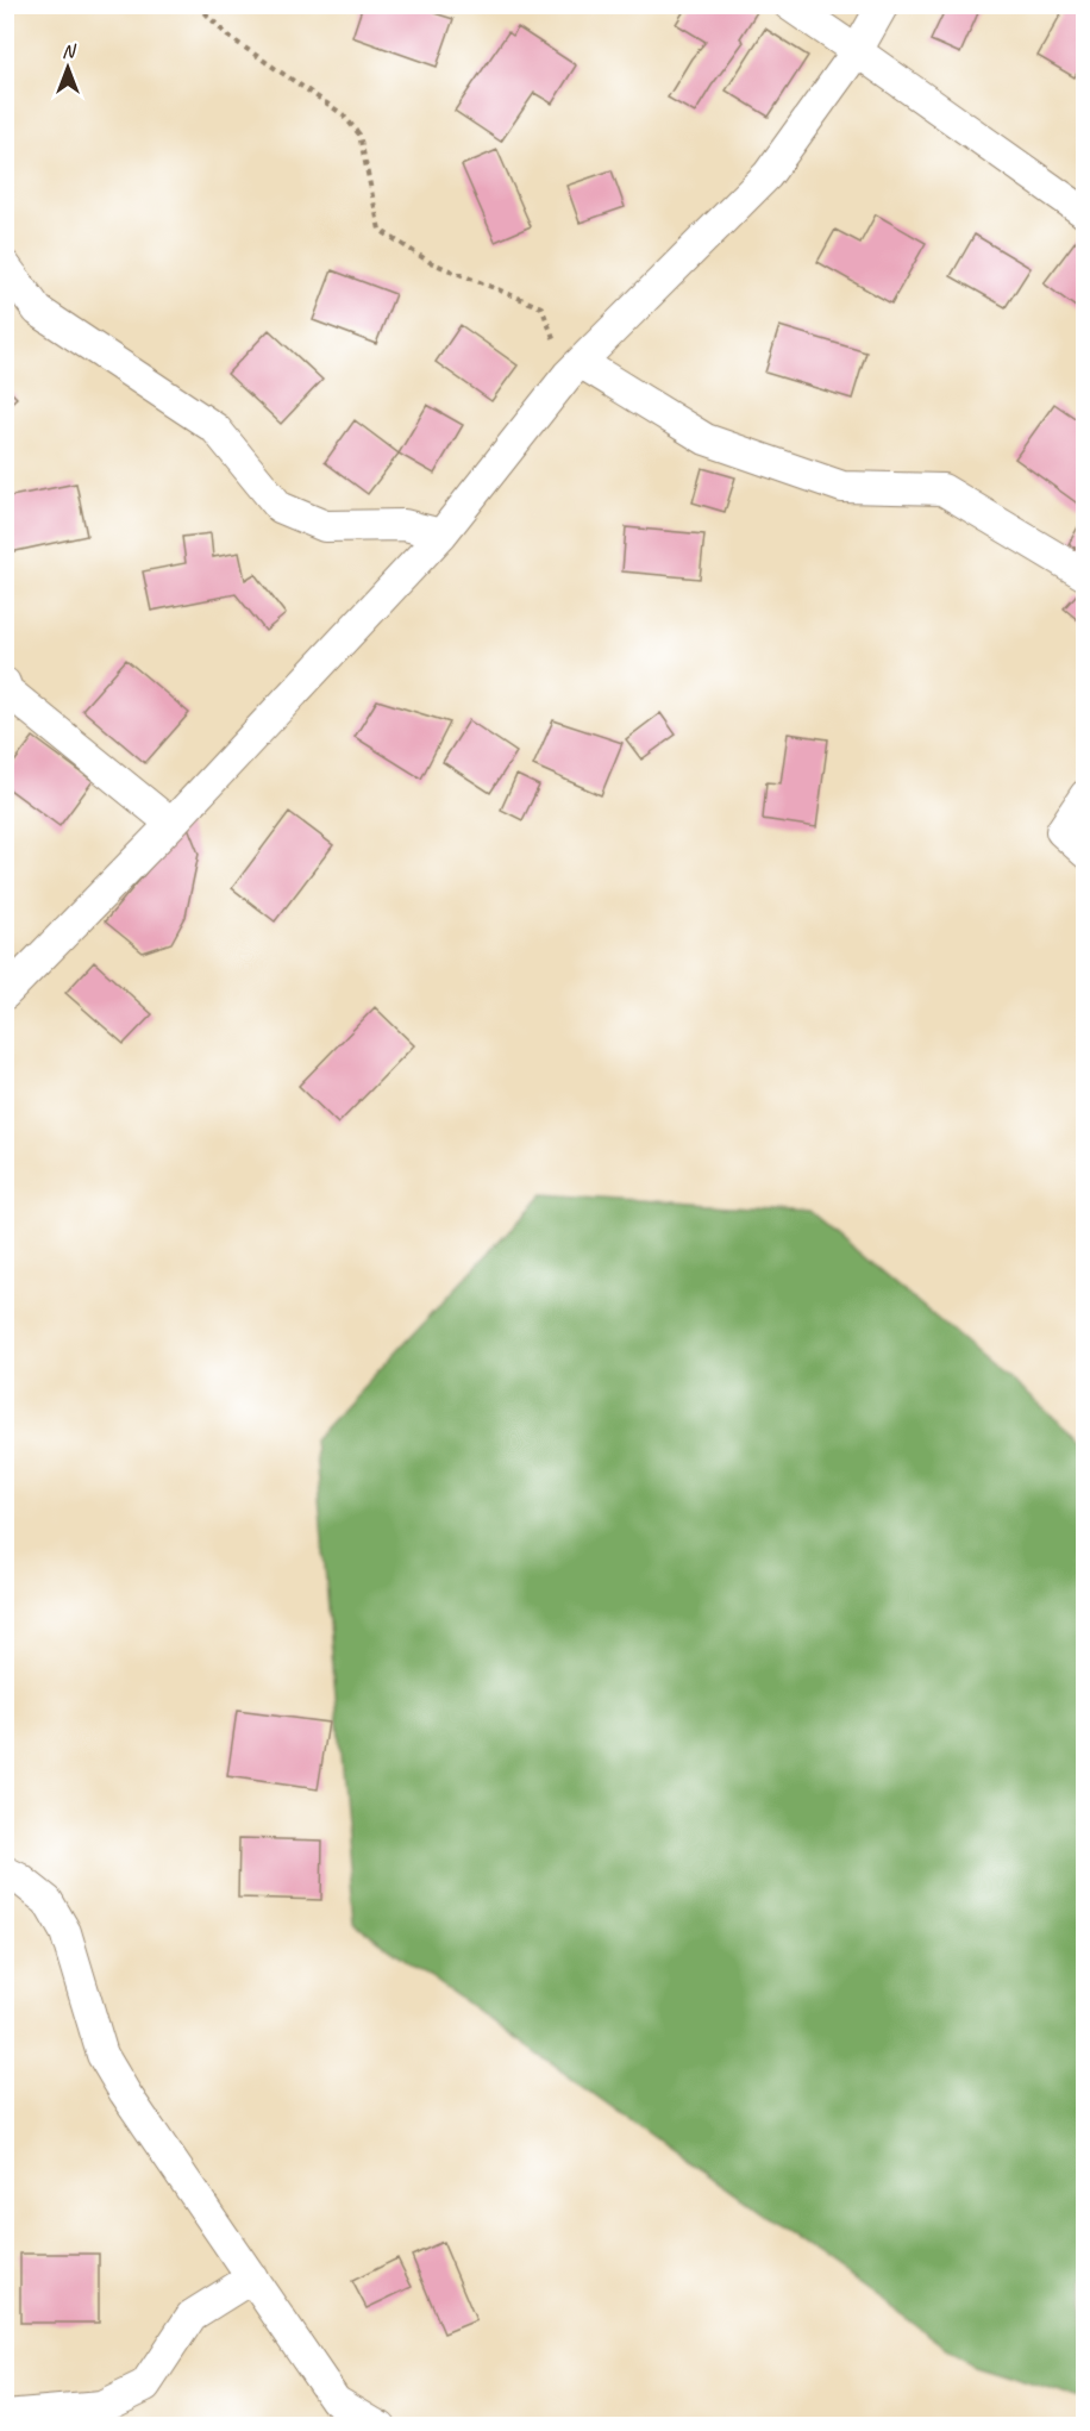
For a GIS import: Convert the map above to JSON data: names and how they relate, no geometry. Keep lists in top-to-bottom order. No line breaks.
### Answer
{"north":"top"}
